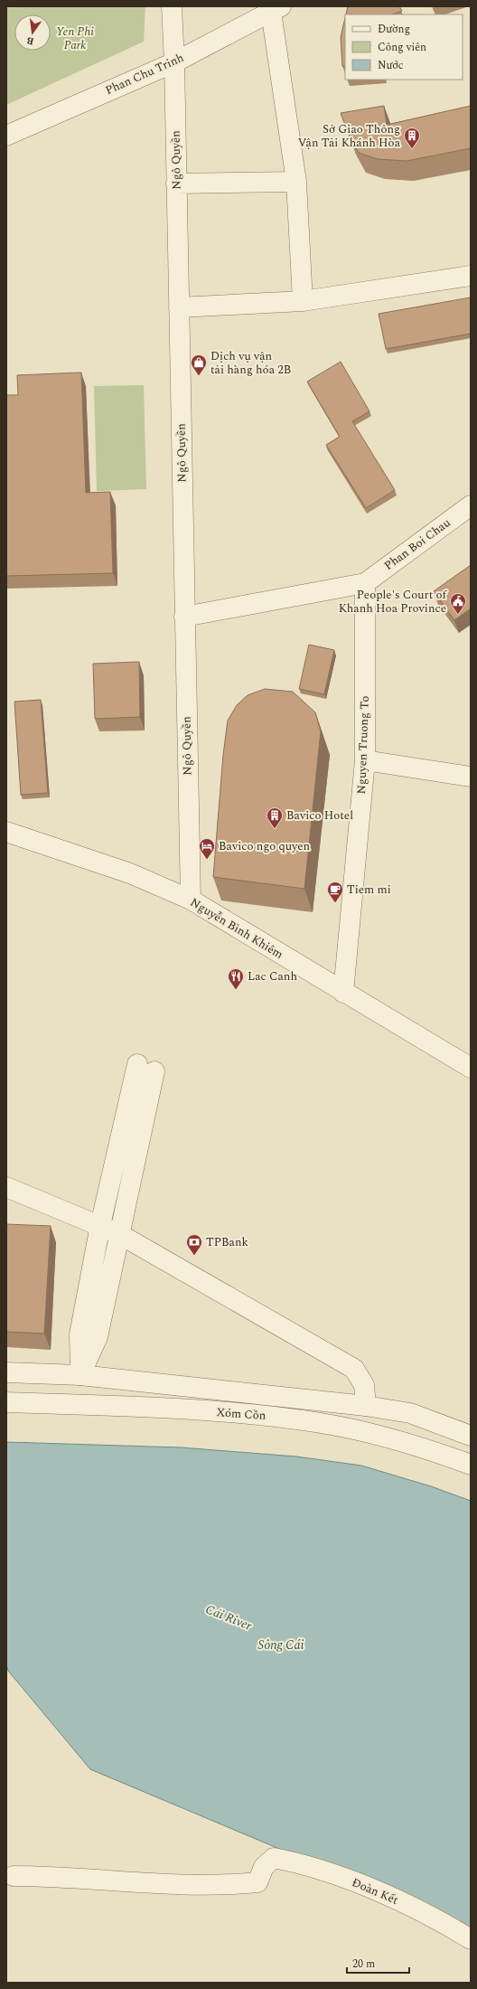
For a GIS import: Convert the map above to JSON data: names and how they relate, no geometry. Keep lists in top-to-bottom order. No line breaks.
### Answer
{"streets":{"street":["Phan Chu Trinh","Ngô Quyền","Phan Boi Chau","Nguyen Truong To","Nguyễn Bình Khiêm","Xóm Cồn","Đoàn Kết"]},"crossings":[["Phan Chu Trinh","Ngô Quyền"],["Ngô Quyền","Nguyễn Bình Khiêm"],["Phan Boi Chau","Nguyen Truong To"],["Nguyen Truong To","Nguyễn Bình Khiêm"]],"water":["Cái River","Sông Cái"],"parks":["Yen Phi Park"],"places":{"building":["Sở Giao Thông Vận Tải Khánh Hòa","Bavico Hotel"],"shop":["Dịch vụ vận tải hàng hóa 2B"],"public building":["People's Court of Khanh Hoa Province"],"hotel":["Bavico ngo quyen"],"cafe":["Tiem mi"],"restaurant":["Lac Canh"],"bank":["TPBank"]},"legend":["Đường","Công viên","Nước"],"scale_bar":"20 m","north":"bottom"}
